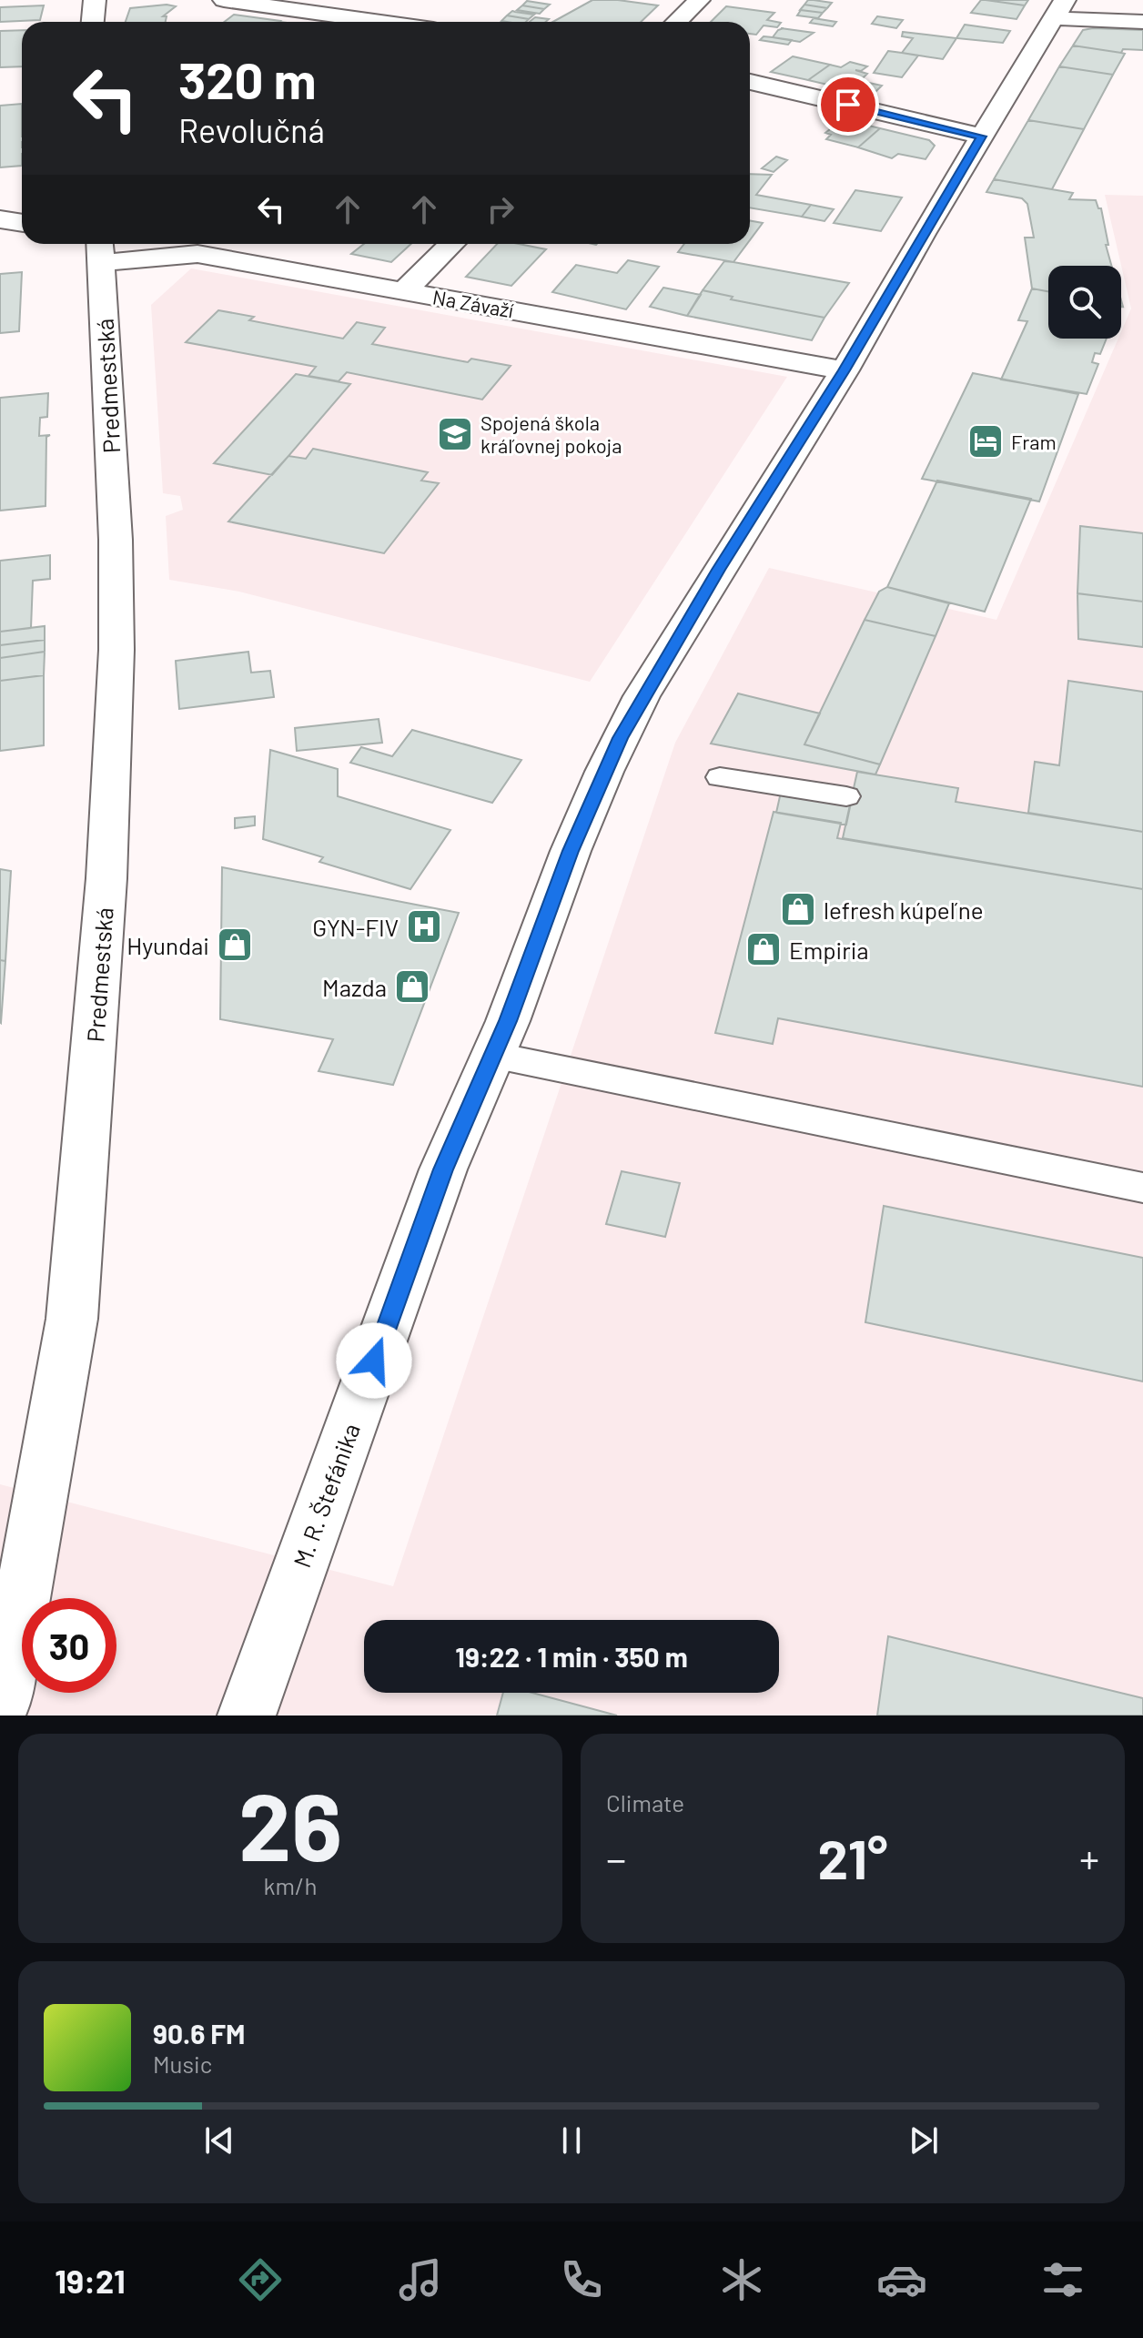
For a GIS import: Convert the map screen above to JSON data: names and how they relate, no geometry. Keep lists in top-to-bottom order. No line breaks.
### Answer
{"streets":{"street":["Na Závaží","Predmestská","M. R. Štefánika"]},"crossings":[["Na Závaží","Predmestská"],["Na Závaží","M. R. Štefánika"]],"places":{"school or university":["Spojená škola kráľovnej pokoja"],"hotel":["Fram"],"shop":["lefresh kúpeľne","Hyundai","Empiria","Mazda"],"hospital":["GYN-FIV"]},"page":{"turn":["320 m","Revolučná"],"limit":"30","trip":"19:22 · 1 min · 350 m","tile":[["26","km/h"],"Climate"],"heat":["−","21°","+"],"song":["90.6 FM","Music"],"tabs":"19:21"}}
